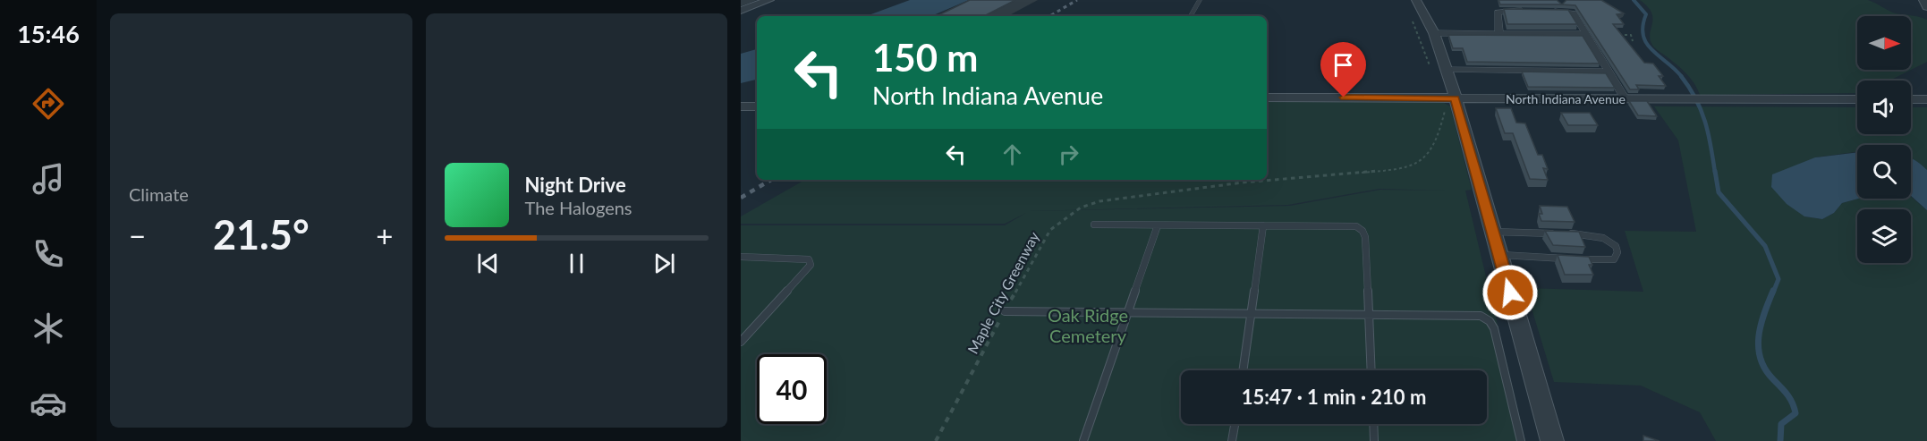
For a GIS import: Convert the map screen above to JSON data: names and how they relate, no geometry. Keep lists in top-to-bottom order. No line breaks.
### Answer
{"streets":{"street":["North Indiana Avenue"],"path":["Maple City Greenway"]},"parks":["Oak Ridge Cemetery"],"north":"right","page":{"tabs":"15:46","tile":"Climate","turn":["150 m","North Indiana Avenue"],"song":["Night Drive","The Halogens"],"heat":["−","21.5°","+"],"limit":"40","trip":"15:47 · 1 min · 210 m"}}
